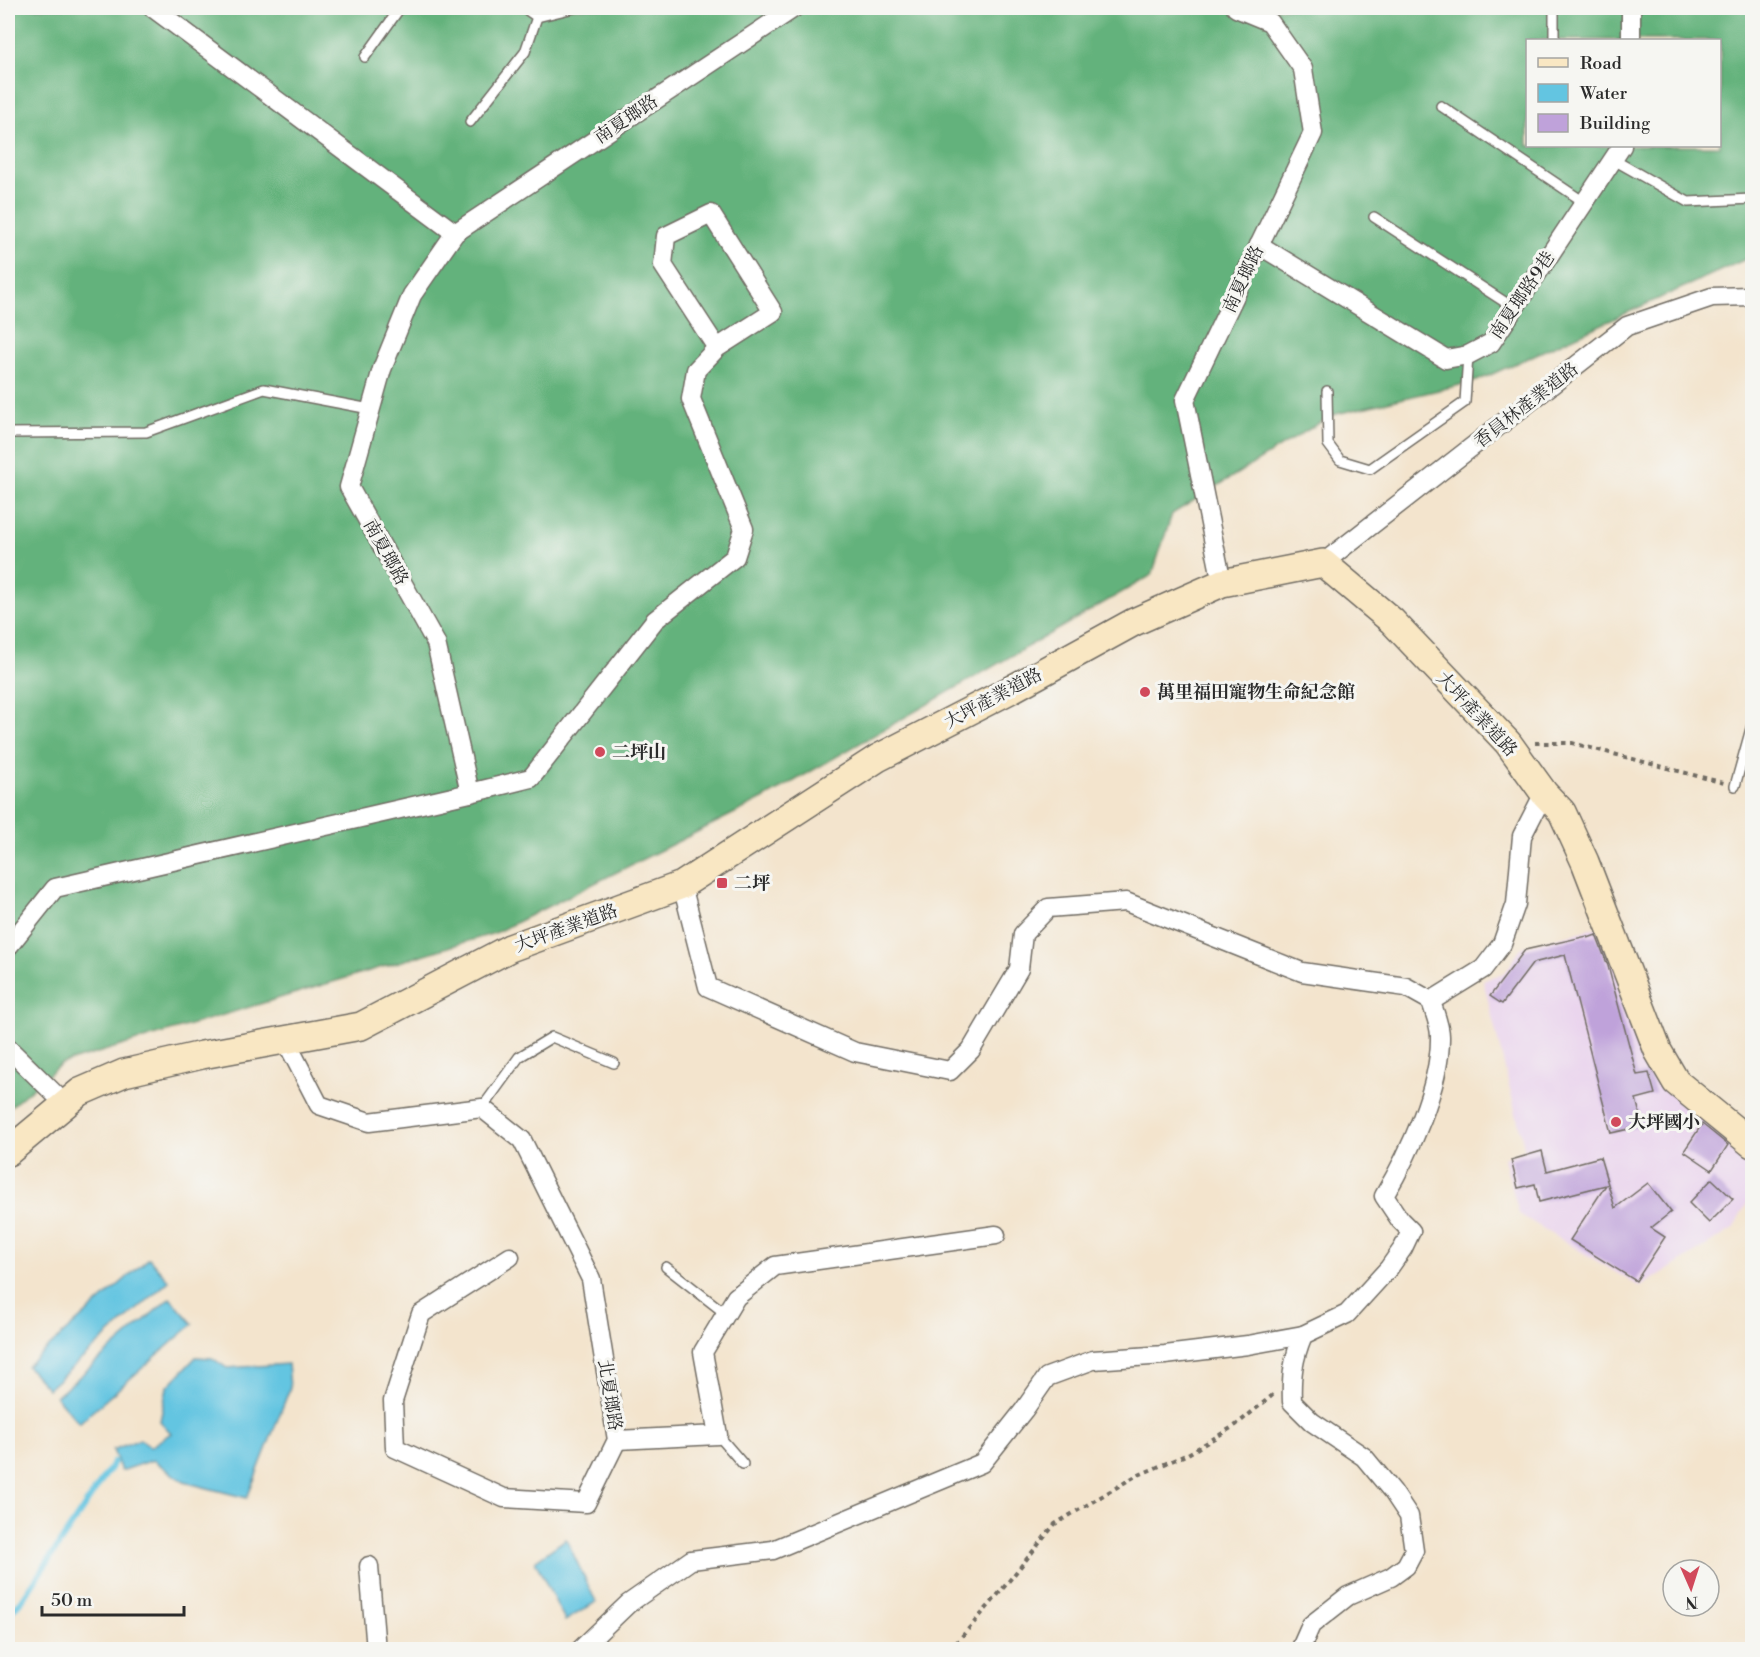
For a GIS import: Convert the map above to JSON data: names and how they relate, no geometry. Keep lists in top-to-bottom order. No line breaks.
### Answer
{"streets":{"street":["南夏瑯路","南夏瑯路9巷","香員林產業道路","大坪產業道路","北夏瑯路"]},"crossings":[["南夏瑯路","大坪產業道路"],["香員林產業道路","大坪產業道路"]],"places":{"other":["萬里福田寵物生命紀念館","二坪山","大坪國小"],"transit":["二坪"]},"legend":["Road","Water","Building"],"scale_bar":"50 m","north":"bottom"}
